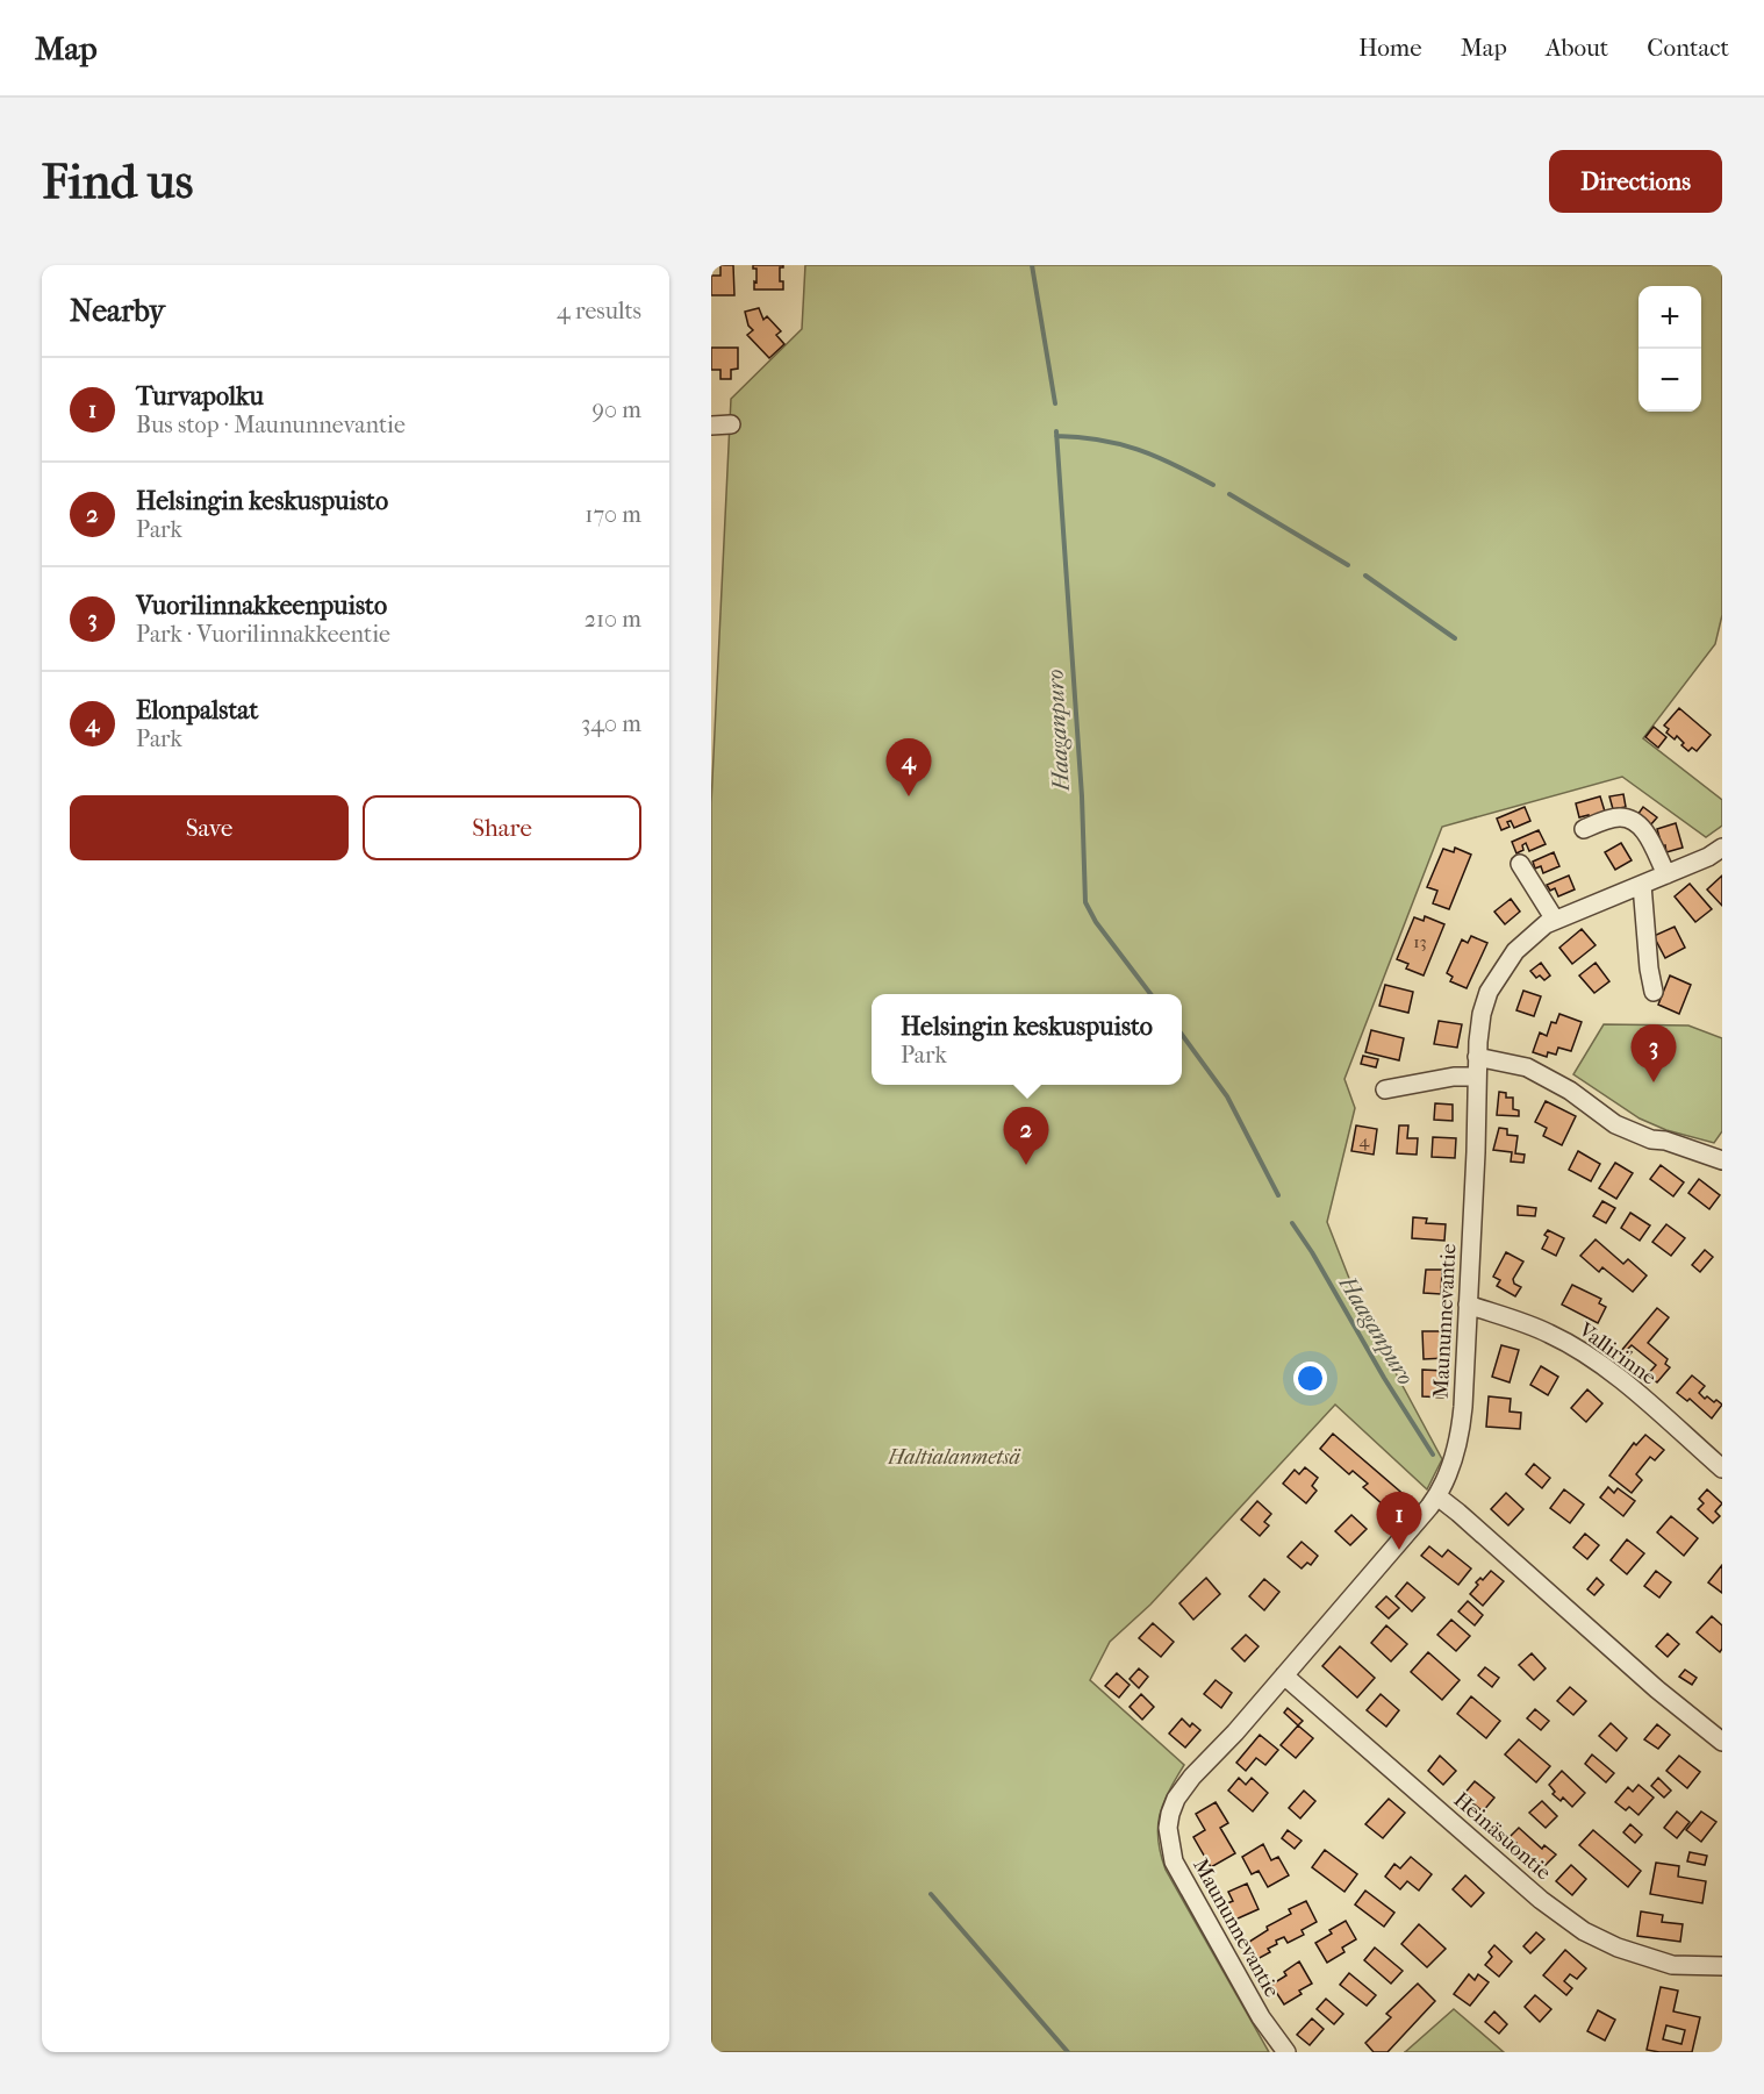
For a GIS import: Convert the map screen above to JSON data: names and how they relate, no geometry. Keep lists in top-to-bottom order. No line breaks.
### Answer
{"streets":{"street":["Maununnevantie","Vallirinne","Heinäsuontie"]},"crossings":[["Maununnevantie","Vallirinne"],["Maununnevantie","Heinäsuontie"]],"water":["Haaganpuro"],"parks":["Haltialanmetsä"],"house_numbers":["13","4"],"page":{"header":"Map","nav":["Home","Map","About","Contact"],"buttons":["Directions",["Save","Share"]],"title":"Find us","heading":["Nearby","4 results"],"map_buttons":["+","−"],"list":[{"mark":"1","name":"Turvapolku","note":"Bus stop · Maununnevantie","value":"90 m"},{"mark":"2","name":"Helsingin keskuspuisto","note":"Park","value":"170 m"},{"mark":"3","name":"Vuorilinnakkeenpuisto","note":"Park · Vuorilinnakkeentie","value":"210 m"},{"mark":"4","name":"Elonpalstat","note":"Park","value":"340 m"}],"pins":["4","3","2","1"],"popup":["Helsingin keskuspuisto","Park"]}}
